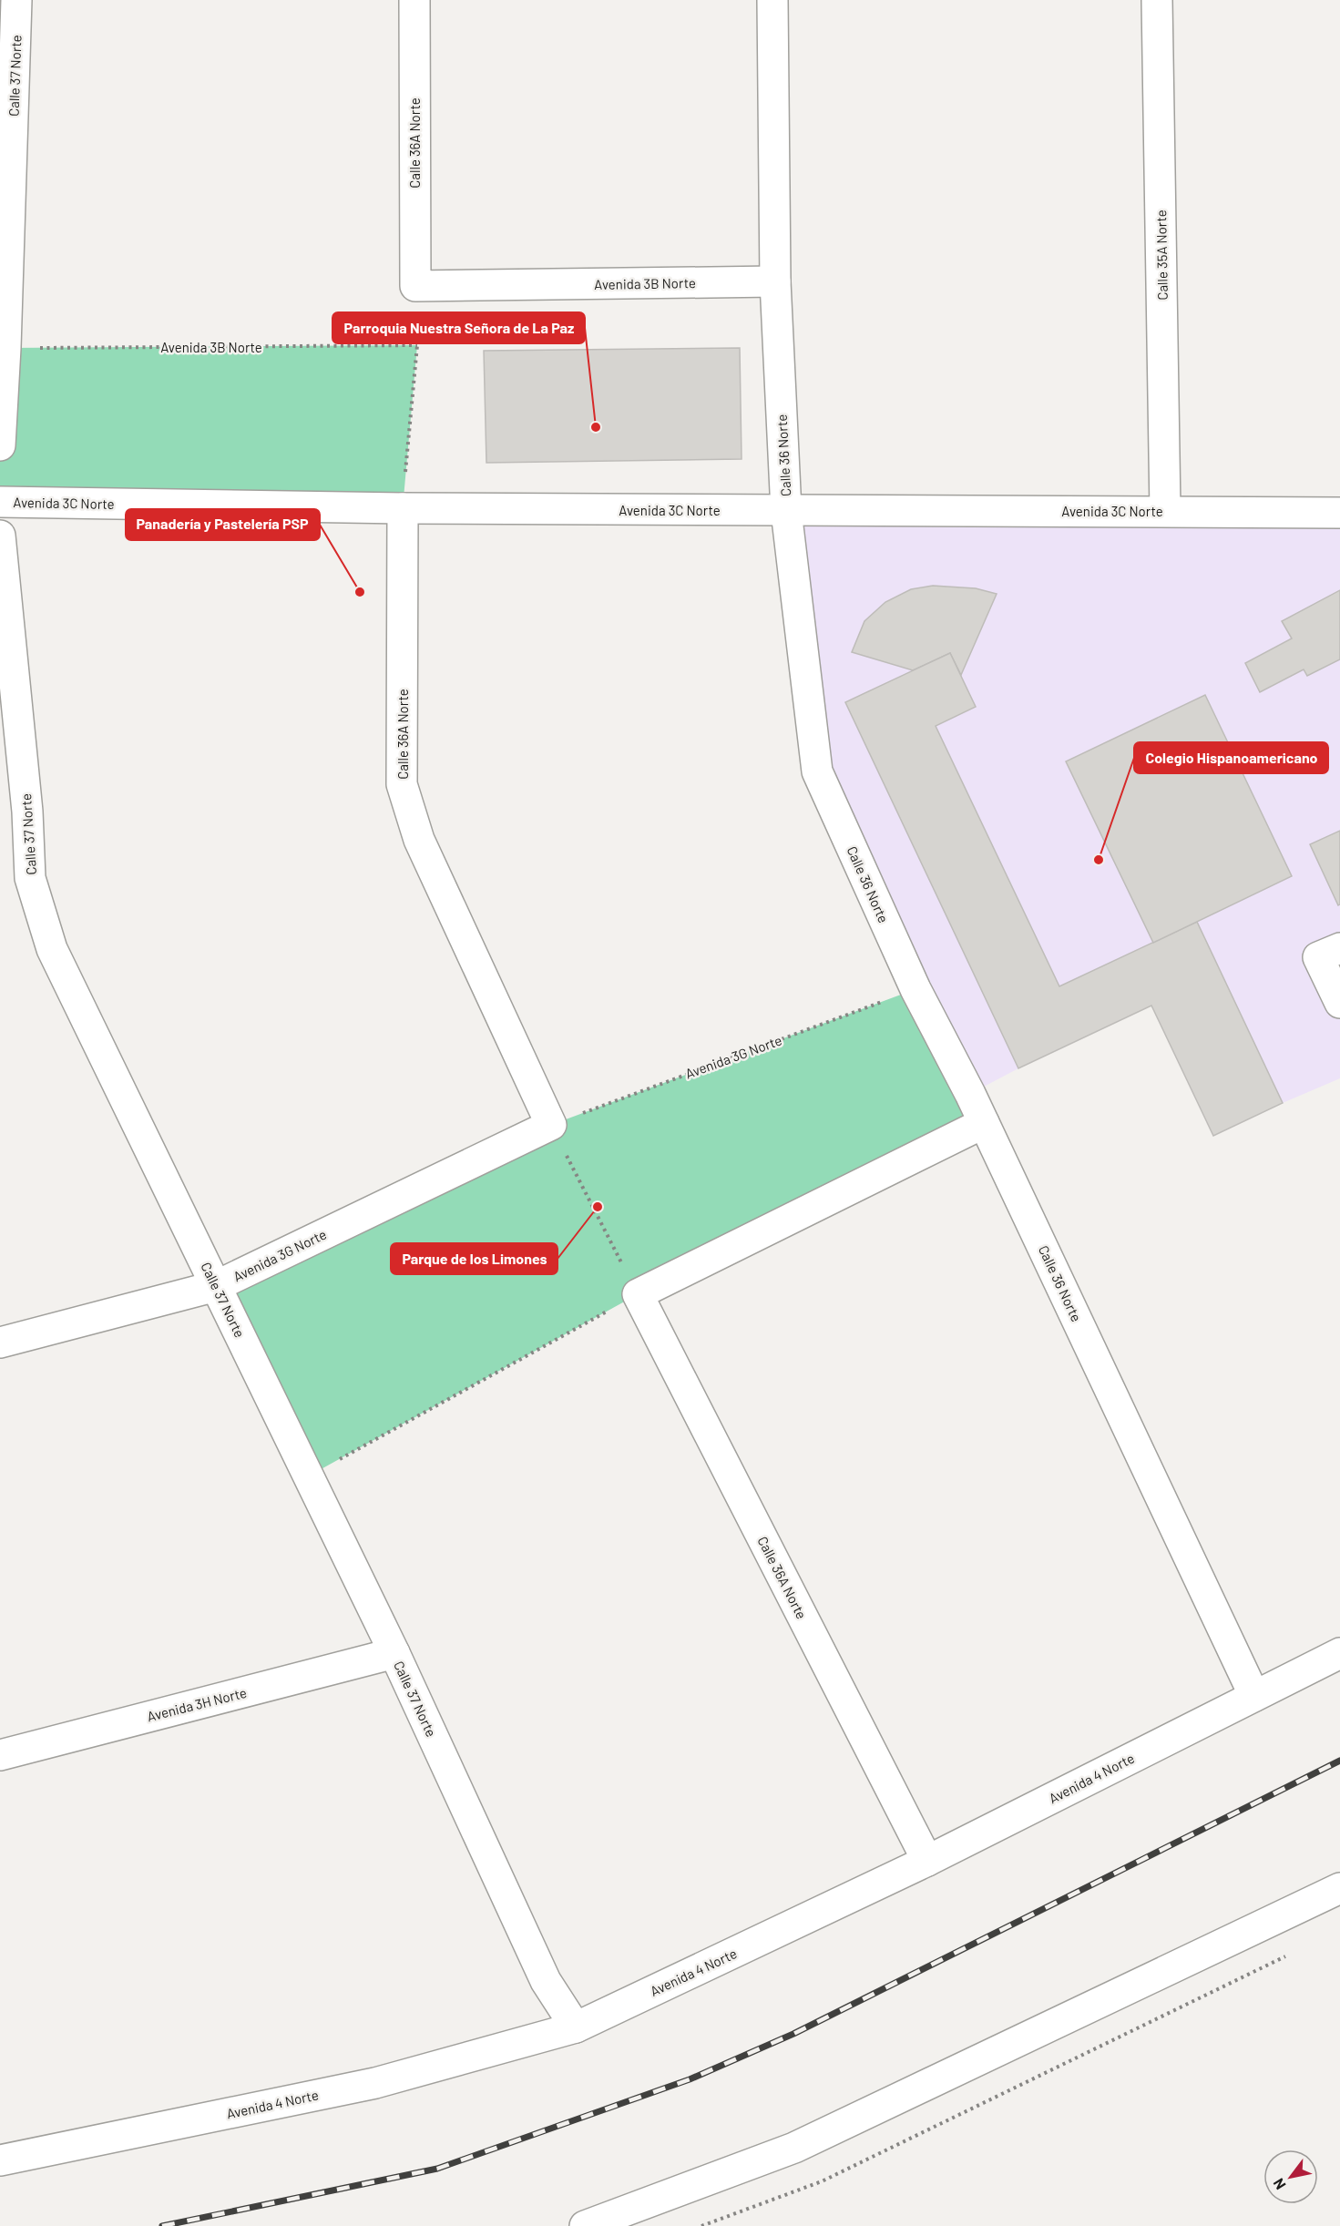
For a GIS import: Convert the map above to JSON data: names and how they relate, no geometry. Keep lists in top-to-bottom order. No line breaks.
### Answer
{"streets":{"street":["Calle 37 Norte","Calle 36A Norte","Calle 35A Norte","Avenida 3B Norte","Calle 36 Norte","Avenida 3C Norte","Avenida 3G Norte","Avenida 3H Norte","Avenida 4 Norte"]},"crossings":[["Calle 37 Norte","Avenida 3B Norte"],["Calle 37 Norte","Avenida 3G Norte"],["Calle 37 Norte","Avenida 3H Norte"],["Calle 37 Norte","Avenida 4 Norte"],["Calle 36A Norte","Avenida 3B Norte"],["Calle 36A Norte","Avenida 3C Norte"],["Calle 36A Norte","Avenida 3G Norte"],["Calle 36A Norte","Avenida 4 Norte"],["Calle 35A Norte","Avenida 3C Norte"],["Avenida 3B Norte","Calle 36 Norte"],["Avenida 3B Norte","Avenida 3C Norte"],["Calle 36 Norte","Avenida 3C Norte"],["Calle 36 Norte","Avenida 3G Norte"],["Calle 36 Norte","Avenida 4 Norte"]],"places":["Parroquia Nuestra Señora de La Paz","Panadería y Pastelería PSP","Colegio Hispanoamericano","Parque de los Limones"],"north":"bottom left"}
